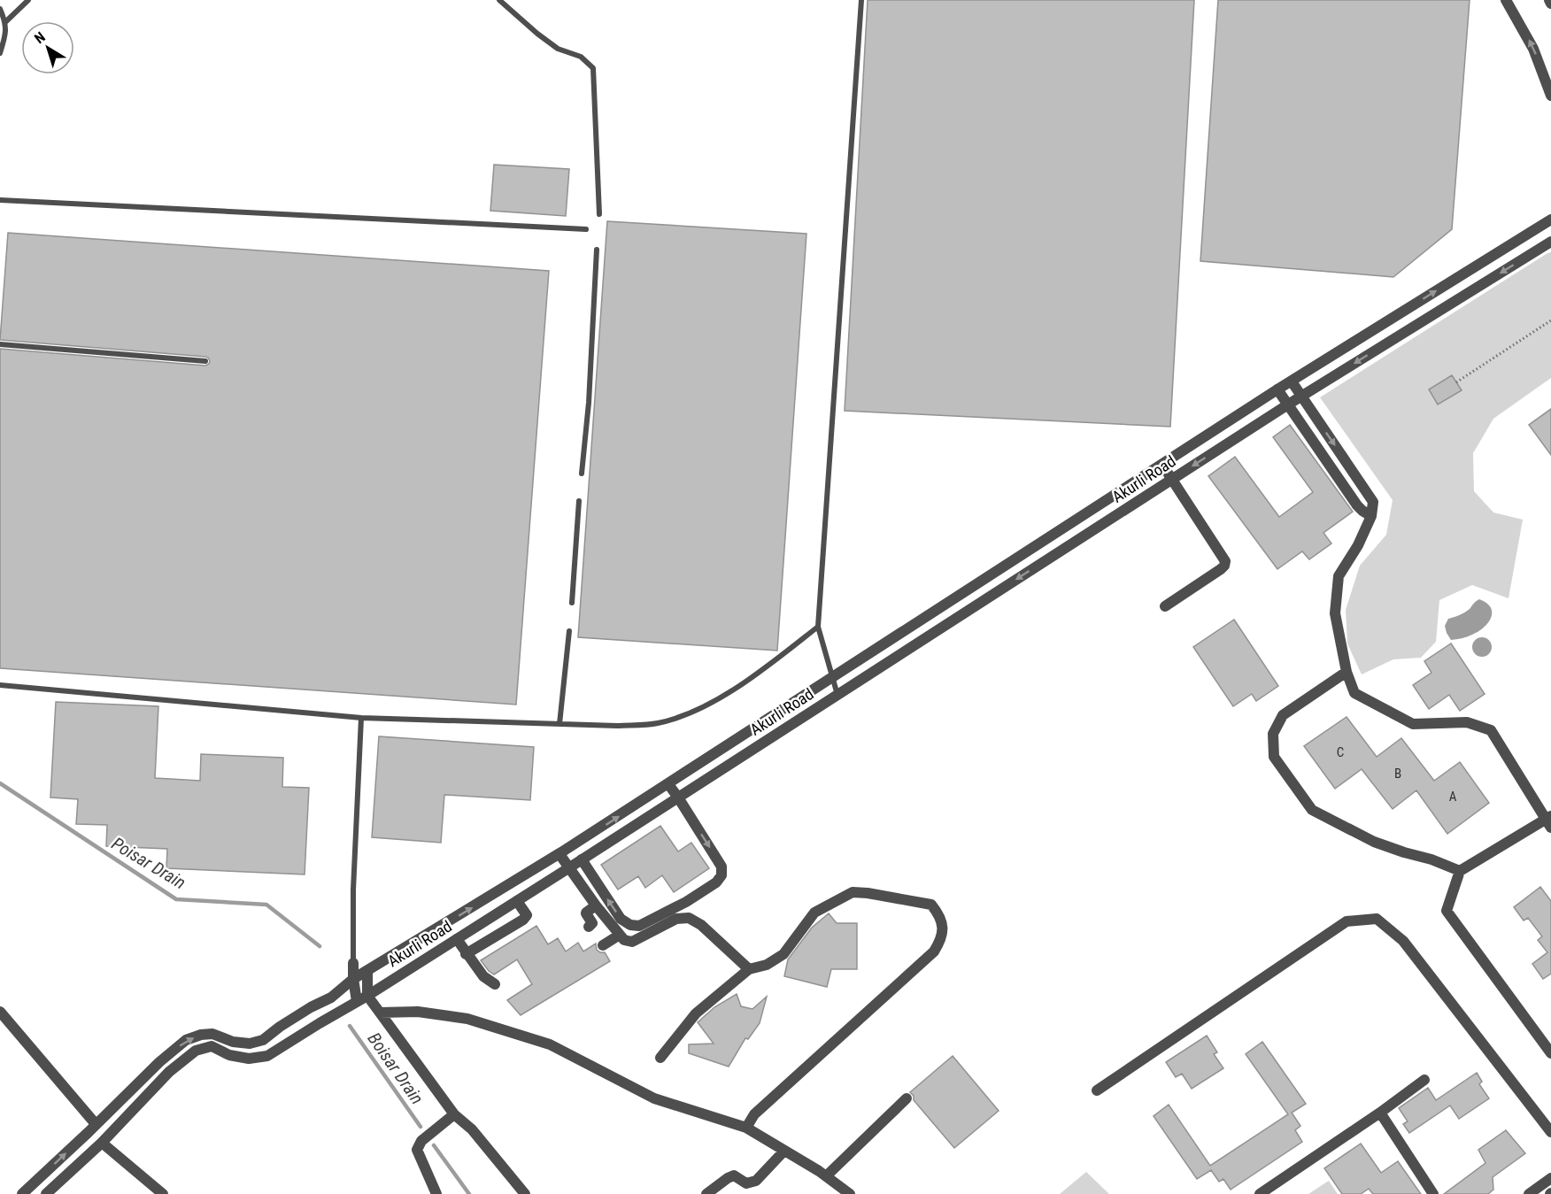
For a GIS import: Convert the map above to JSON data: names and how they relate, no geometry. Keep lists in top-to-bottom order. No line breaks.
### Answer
{"streets":{"street":["Akurli Road"]},"water":["Poisar Drain","Boisar Drain"],"house_numbers":["C","B","A"],"north":"top left"}
